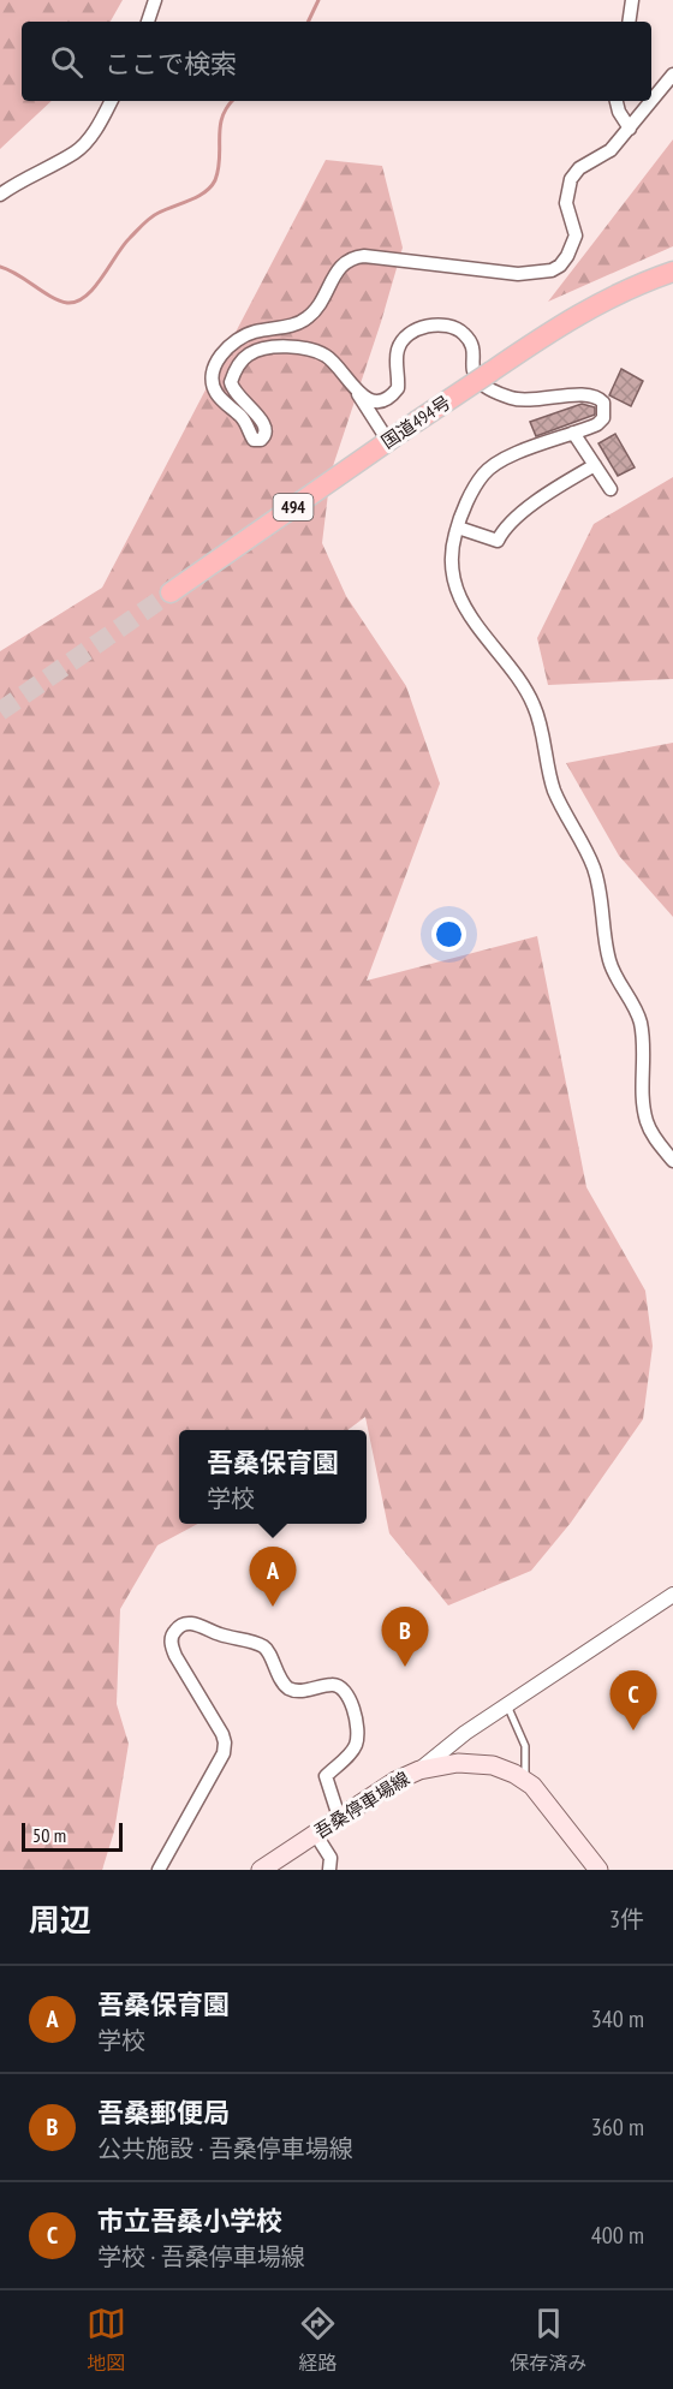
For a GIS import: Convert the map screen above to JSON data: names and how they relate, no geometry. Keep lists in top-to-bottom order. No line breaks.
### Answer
{"streets":{"highway":["国道494号","494"],"main road":["吾桑停車場線"]},"scale_bar":"50 m","page":{"search":"ここで検索","popup":["吾桑保育園","学校"],"pins":["A","B","C"],"scale":"50 m","heading":["周辺","3件"],"list":[{"mark":"A","name":"吾桑保育園","note":"学校","value":"340 m"},{"mark":"B","name":"吾桑郵便局","note":"公共施設 · 吾桑停車場線","value":"360 m"},{"mark":"C","name":"市立吾桑小学校","note":"学校 · 吾桑停車場線","value":"400 m"}],"nav":["地図","経路","保存済み"]}}
